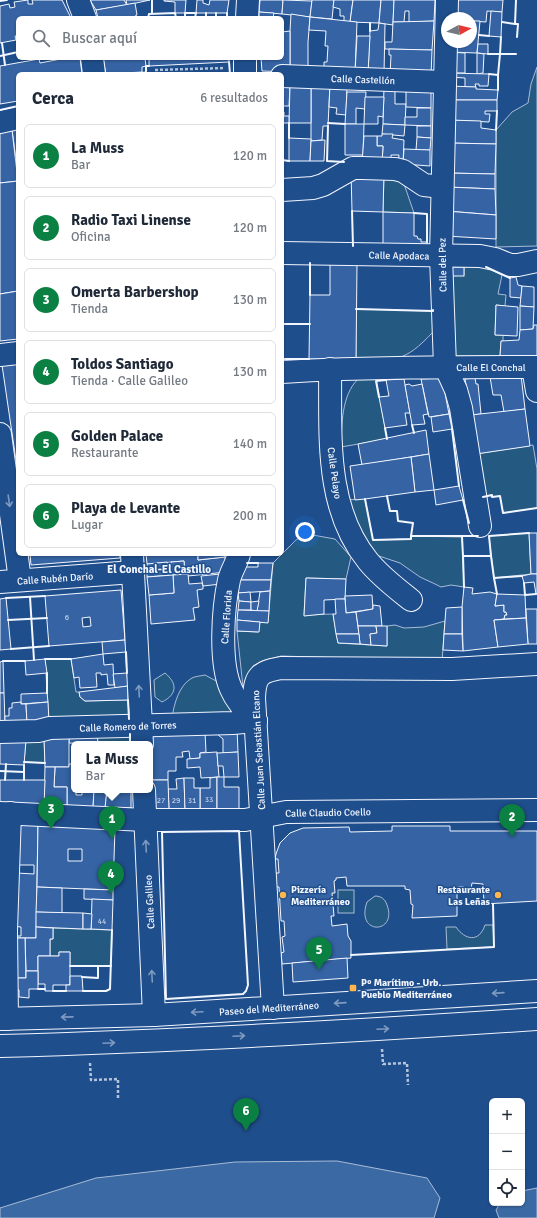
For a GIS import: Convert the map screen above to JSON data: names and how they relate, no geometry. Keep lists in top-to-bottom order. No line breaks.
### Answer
{"streets":{"street":["Calle Castellón","Calle Apodaca","Calle del Pez","Calle El Conchal","Calle Pelayo","Calle Rubén Darío","Calle Florida","Calle Romero de Torres","Calle Juan Sebastián Elcano","Calle Claudio Coello","Calle Galileo","Paseo del Mediterráneo"]},"crossings":[["Calle Castellón","Calle del Pez"],["Calle Apodaca","Calle del Pez"],["Calle del Pez","Calle El Conchal"],["Calle Florida","Calle Romero de Torres"],["Calle Florida","Calle Juan Sebastián Elcano"],["Calle Romero de Torres","Calle Juan Sebastián Elcano"],["Calle Juan Sebastián Elcano","Calle Claudio Coello"],["Calle Juan Sebastián Elcano","Paseo del Mediterráneo"],["Calle Claudio Coello","Calle Galileo"],["Calle Galileo","Paseo del Mediterráneo"]],"districts":["El Conchal-El Castillo"],"places":{"other":["Pizzería Mediterráneo","Restaurante Las Leñas"],"transit":["Pº Marítimo - Urb. Pueblo Mediterráneo"]},"house_numbers":["6","33","27","29","31","44"],"north":"right","page":{"search":"Buscar aquí","heading":["Cerca","6 resultados"],"list":[{"mark":"1","name":"La Muss","note":"Bar","value":"120 m"},{"mark":"2","name":"Radio Taxi Linense","note":"Oficina","value":"120 m"},{"mark":"3","name":"Omerta Barbershop","note":"Tienda","value":"130 m"},{"mark":"4","name":"Toldos Santiago","note":"Tienda · Calle Galileo","value":"130 m"},{"mark":"5","name":"Golden Palace","note":"Restaurante","value":"140 m"},{"mark":"6","name":"Playa de Levante","note":"Lugar","value":"200 m"}],"popup":["La Muss","Bar"],"pins":["3","2","1","4","5","6"],"map_buttons":["+","−"]}}
